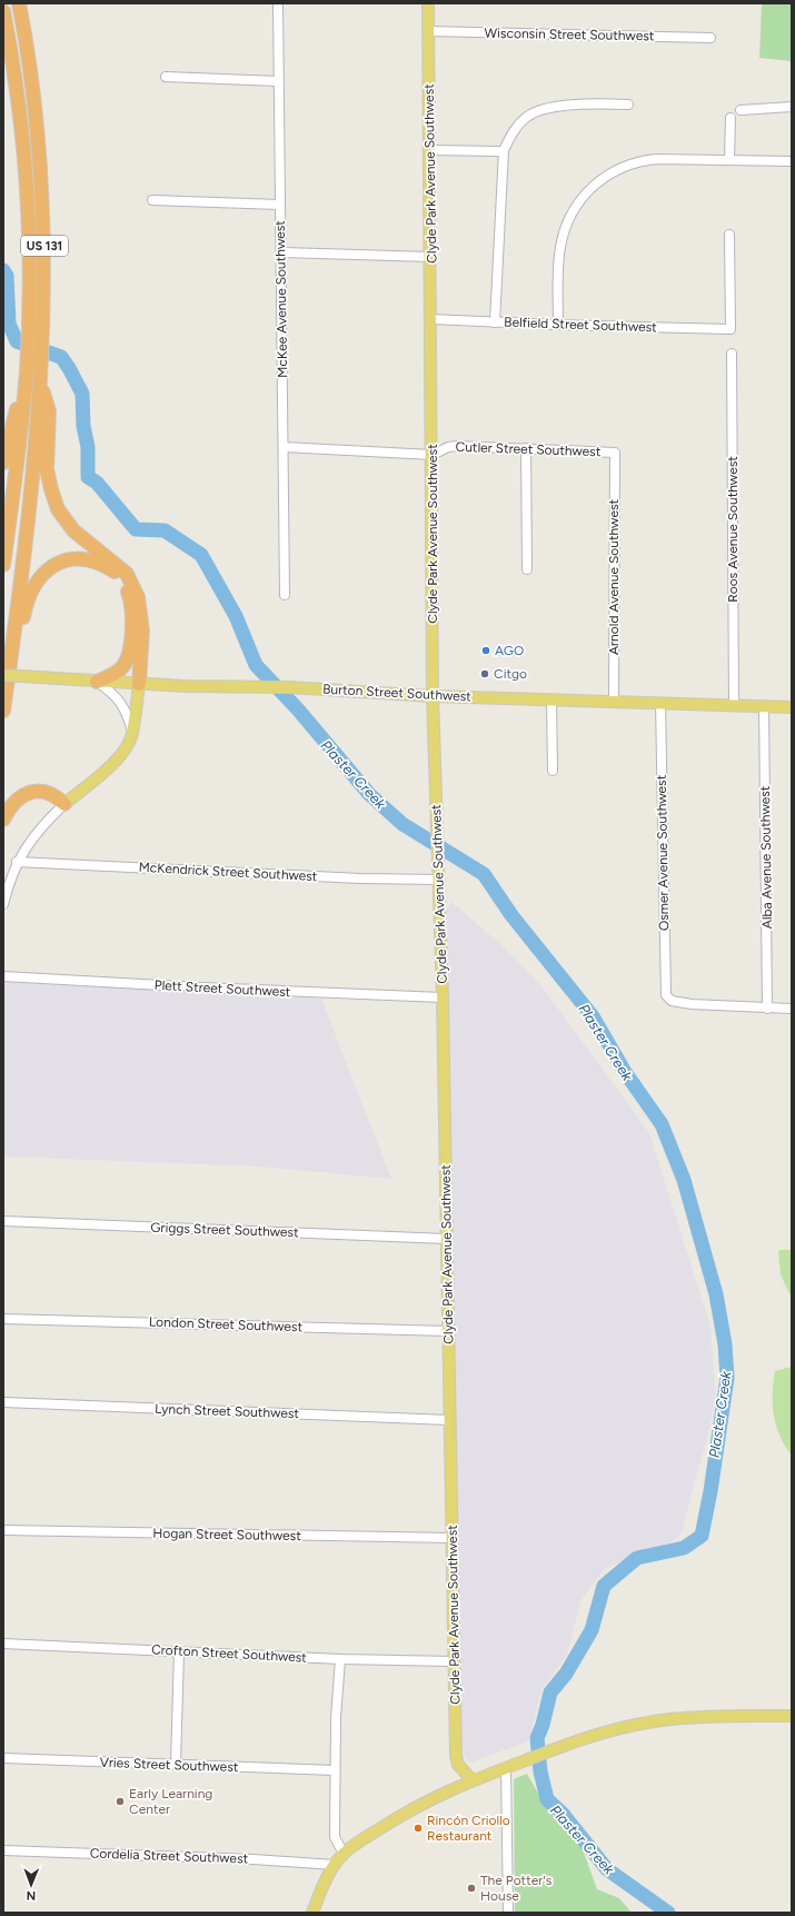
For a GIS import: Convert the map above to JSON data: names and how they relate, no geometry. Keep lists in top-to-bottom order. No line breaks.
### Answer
{"streets":{"highway":["US 131"],"main road":["Clyde Park Avenue Southwest","Burton Street Southwest"],"street":["Wisconsin Street Southwest","McKee Avenue Southwest","Belfield Street Southwest","Cutler Street Southwest","Roos Avenue Southwest","Arnold Avenue Southwest","Osmer Avenue Southwest","Alba Avenue Southwest","McKendrick Street Southwest","Plett Street Southwest","Griggs Street Southwest","London Street Southwest","Lynch Street Southwest","Hogan Street Southwest","Crofton Street Southwest","Vries Street Southwest","Cordelia Street Southwest"]},"crossings":[["Wisconsin Street Southwest","Clyde Park Avenue Southwest"],["Clyde Park Avenue Southwest","Belfield Street Southwest"],["Clyde Park Avenue Southwest","Cutler Street Southwest"],["Clyde Park Avenue Southwest","Burton Street Southwest"],["Clyde Park Avenue Southwest","McKendrick Street Southwest"],["Clyde Park Avenue Southwest","Plett Street Southwest"],["Clyde Park Avenue Southwest","Griggs Street Southwest"],["Clyde Park Avenue Southwest","London Street Southwest"],["Clyde Park Avenue Southwest","Lynch Street Southwest"],["Clyde Park Avenue Southwest","Hogan Street Southwest"],["Clyde Park Avenue Southwest","Crofton Street Southwest"],["McKee Avenue Southwest","Cutler Street Southwest"],["Cutler Street Southwest","Arnold Avenue Southwest"],["Roos Avenue Southwest","Burton Street Southwest"],["Arnold Avenue Southwest","Burton Street Southwest"],["Burton Street Southwest","Osmer Avenue Southwest"],["Burton Street Southwest","Alba Avenue Southwest"],["Osmer Avenue Southwest","Alba Avenue Southwest"]],"water":["Plaster Creek"],"places":["AGO","Citgo","Early Learning Center","Rincón Criollo Restaurant","The Potter's House"],"north":"bottom"}
